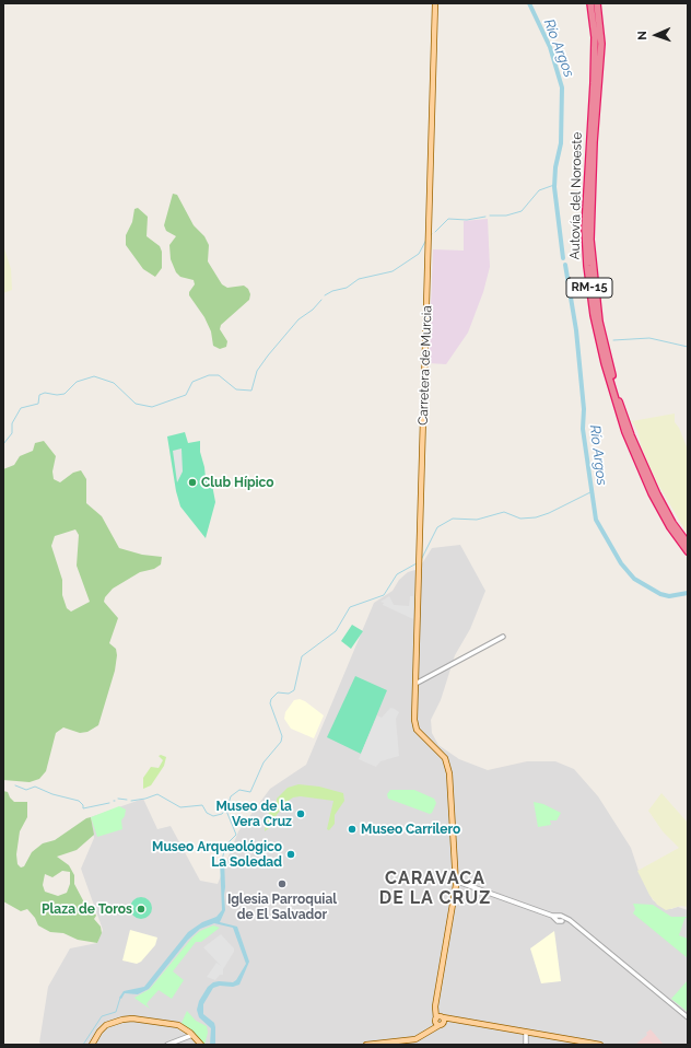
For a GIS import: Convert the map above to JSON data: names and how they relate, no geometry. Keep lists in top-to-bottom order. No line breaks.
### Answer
{"streets":{"highway":["Autovía del Noroeste","RM-15"],"main road":["Carretera de Murcia"]},"districts":["CARAVACA DE LA CRUZ"],"water":["Río Argos"],"places":["Club Hípico","Museo de la Vera Cruz","Museo Carrilero","Museo Arqueológico La Soledad","Iglesia Parroquial de El Salvador","Plaza de Toros"],"north":"left"}
